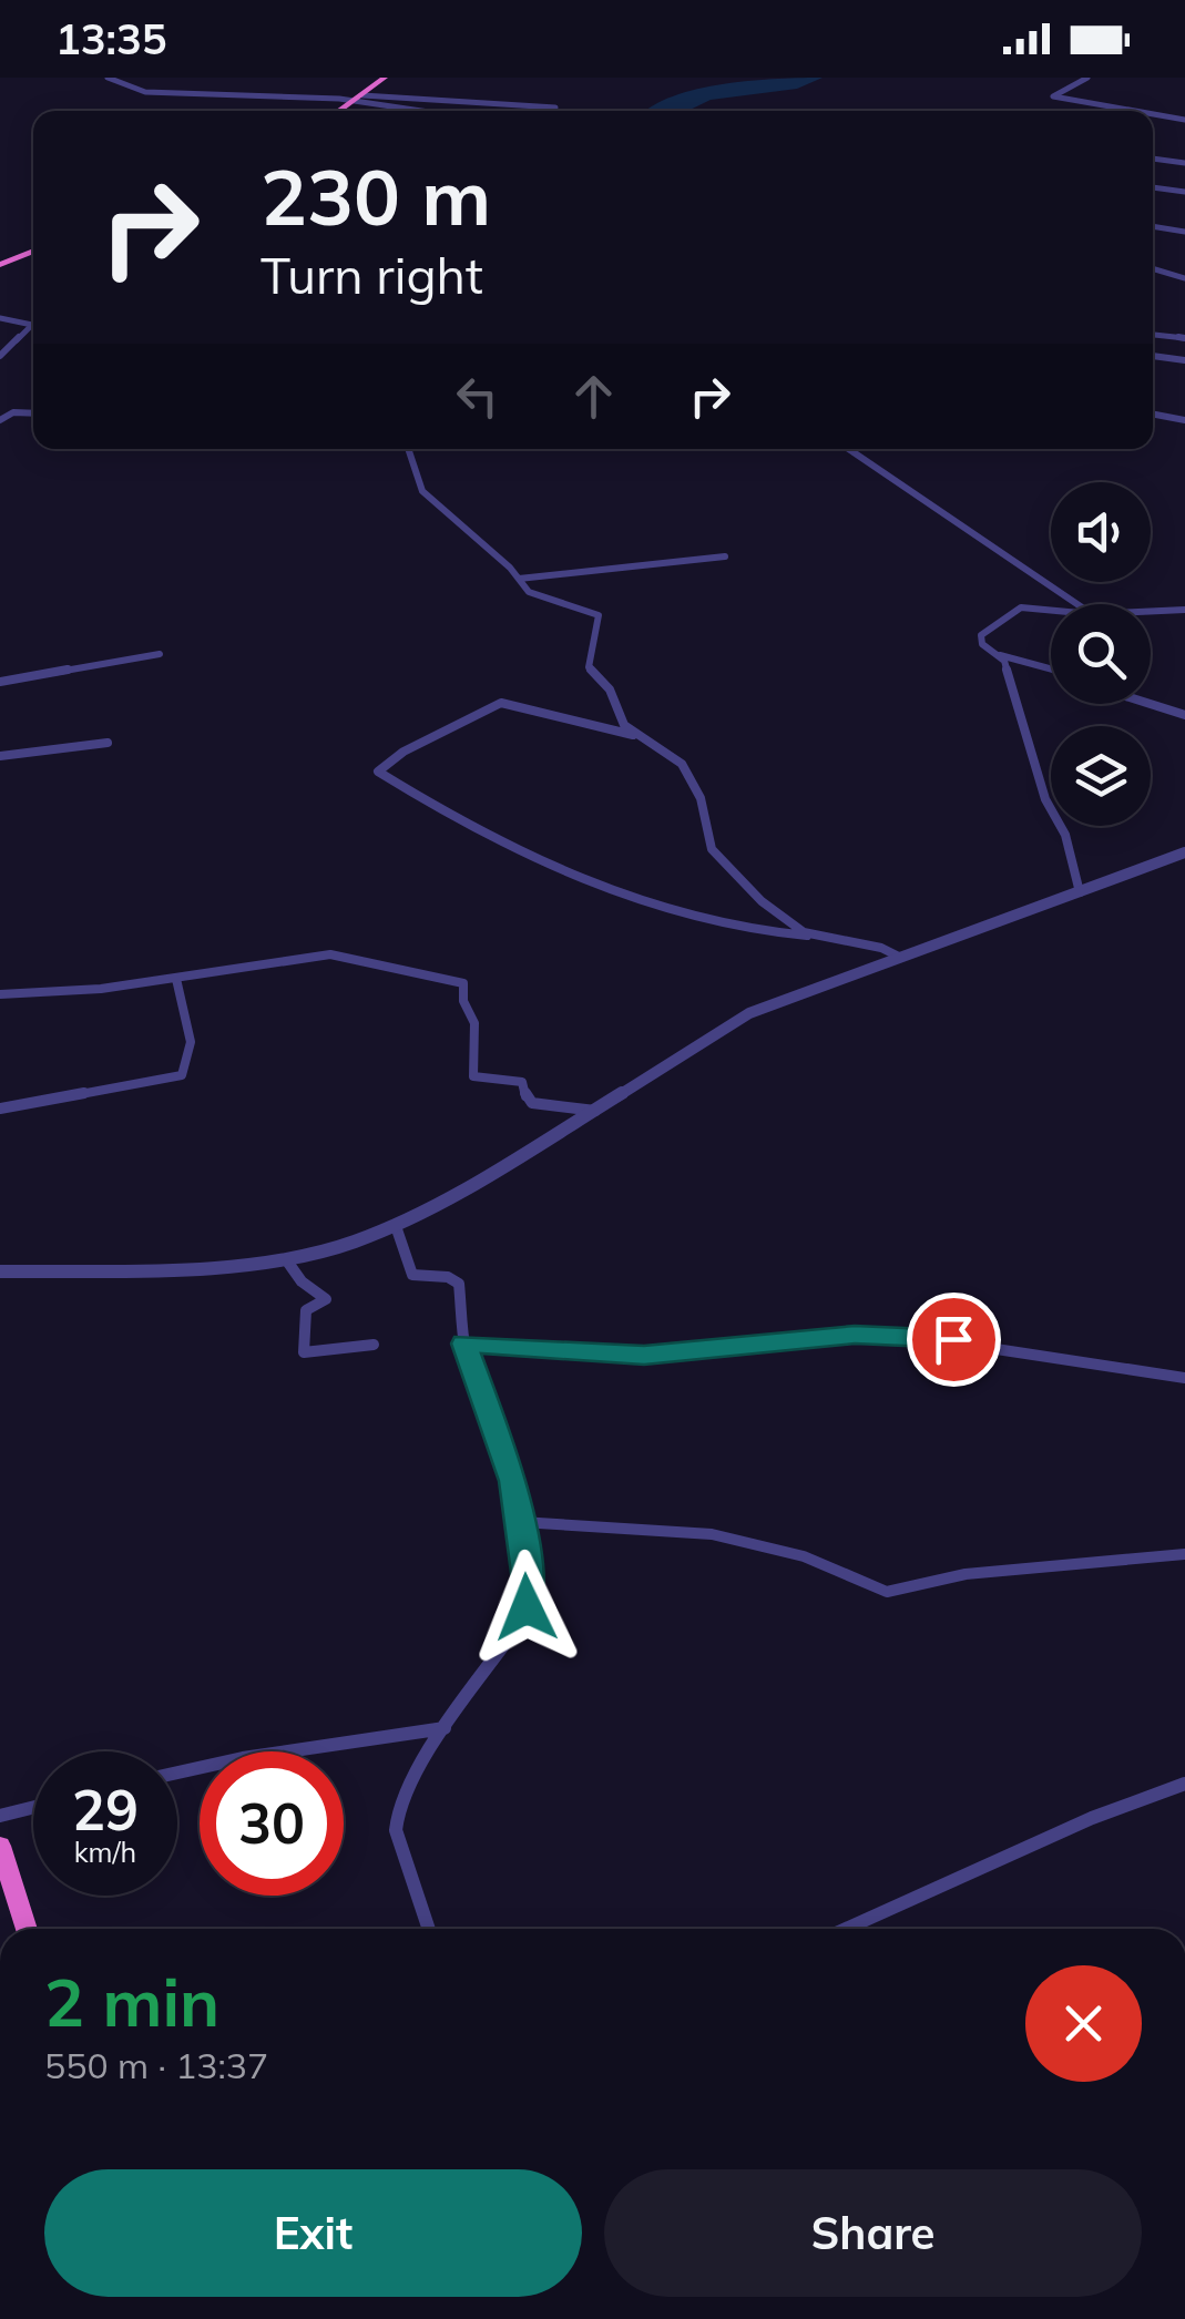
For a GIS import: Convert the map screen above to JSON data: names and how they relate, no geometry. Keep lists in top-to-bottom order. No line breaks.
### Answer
{"page":{"status":"13:35","turn":["230 m","Turn right"],"speed":"29 km/h","limit":"30","heading":["2 min","550 m · 13:37"],"buttons":["Exit","Share"]}}
